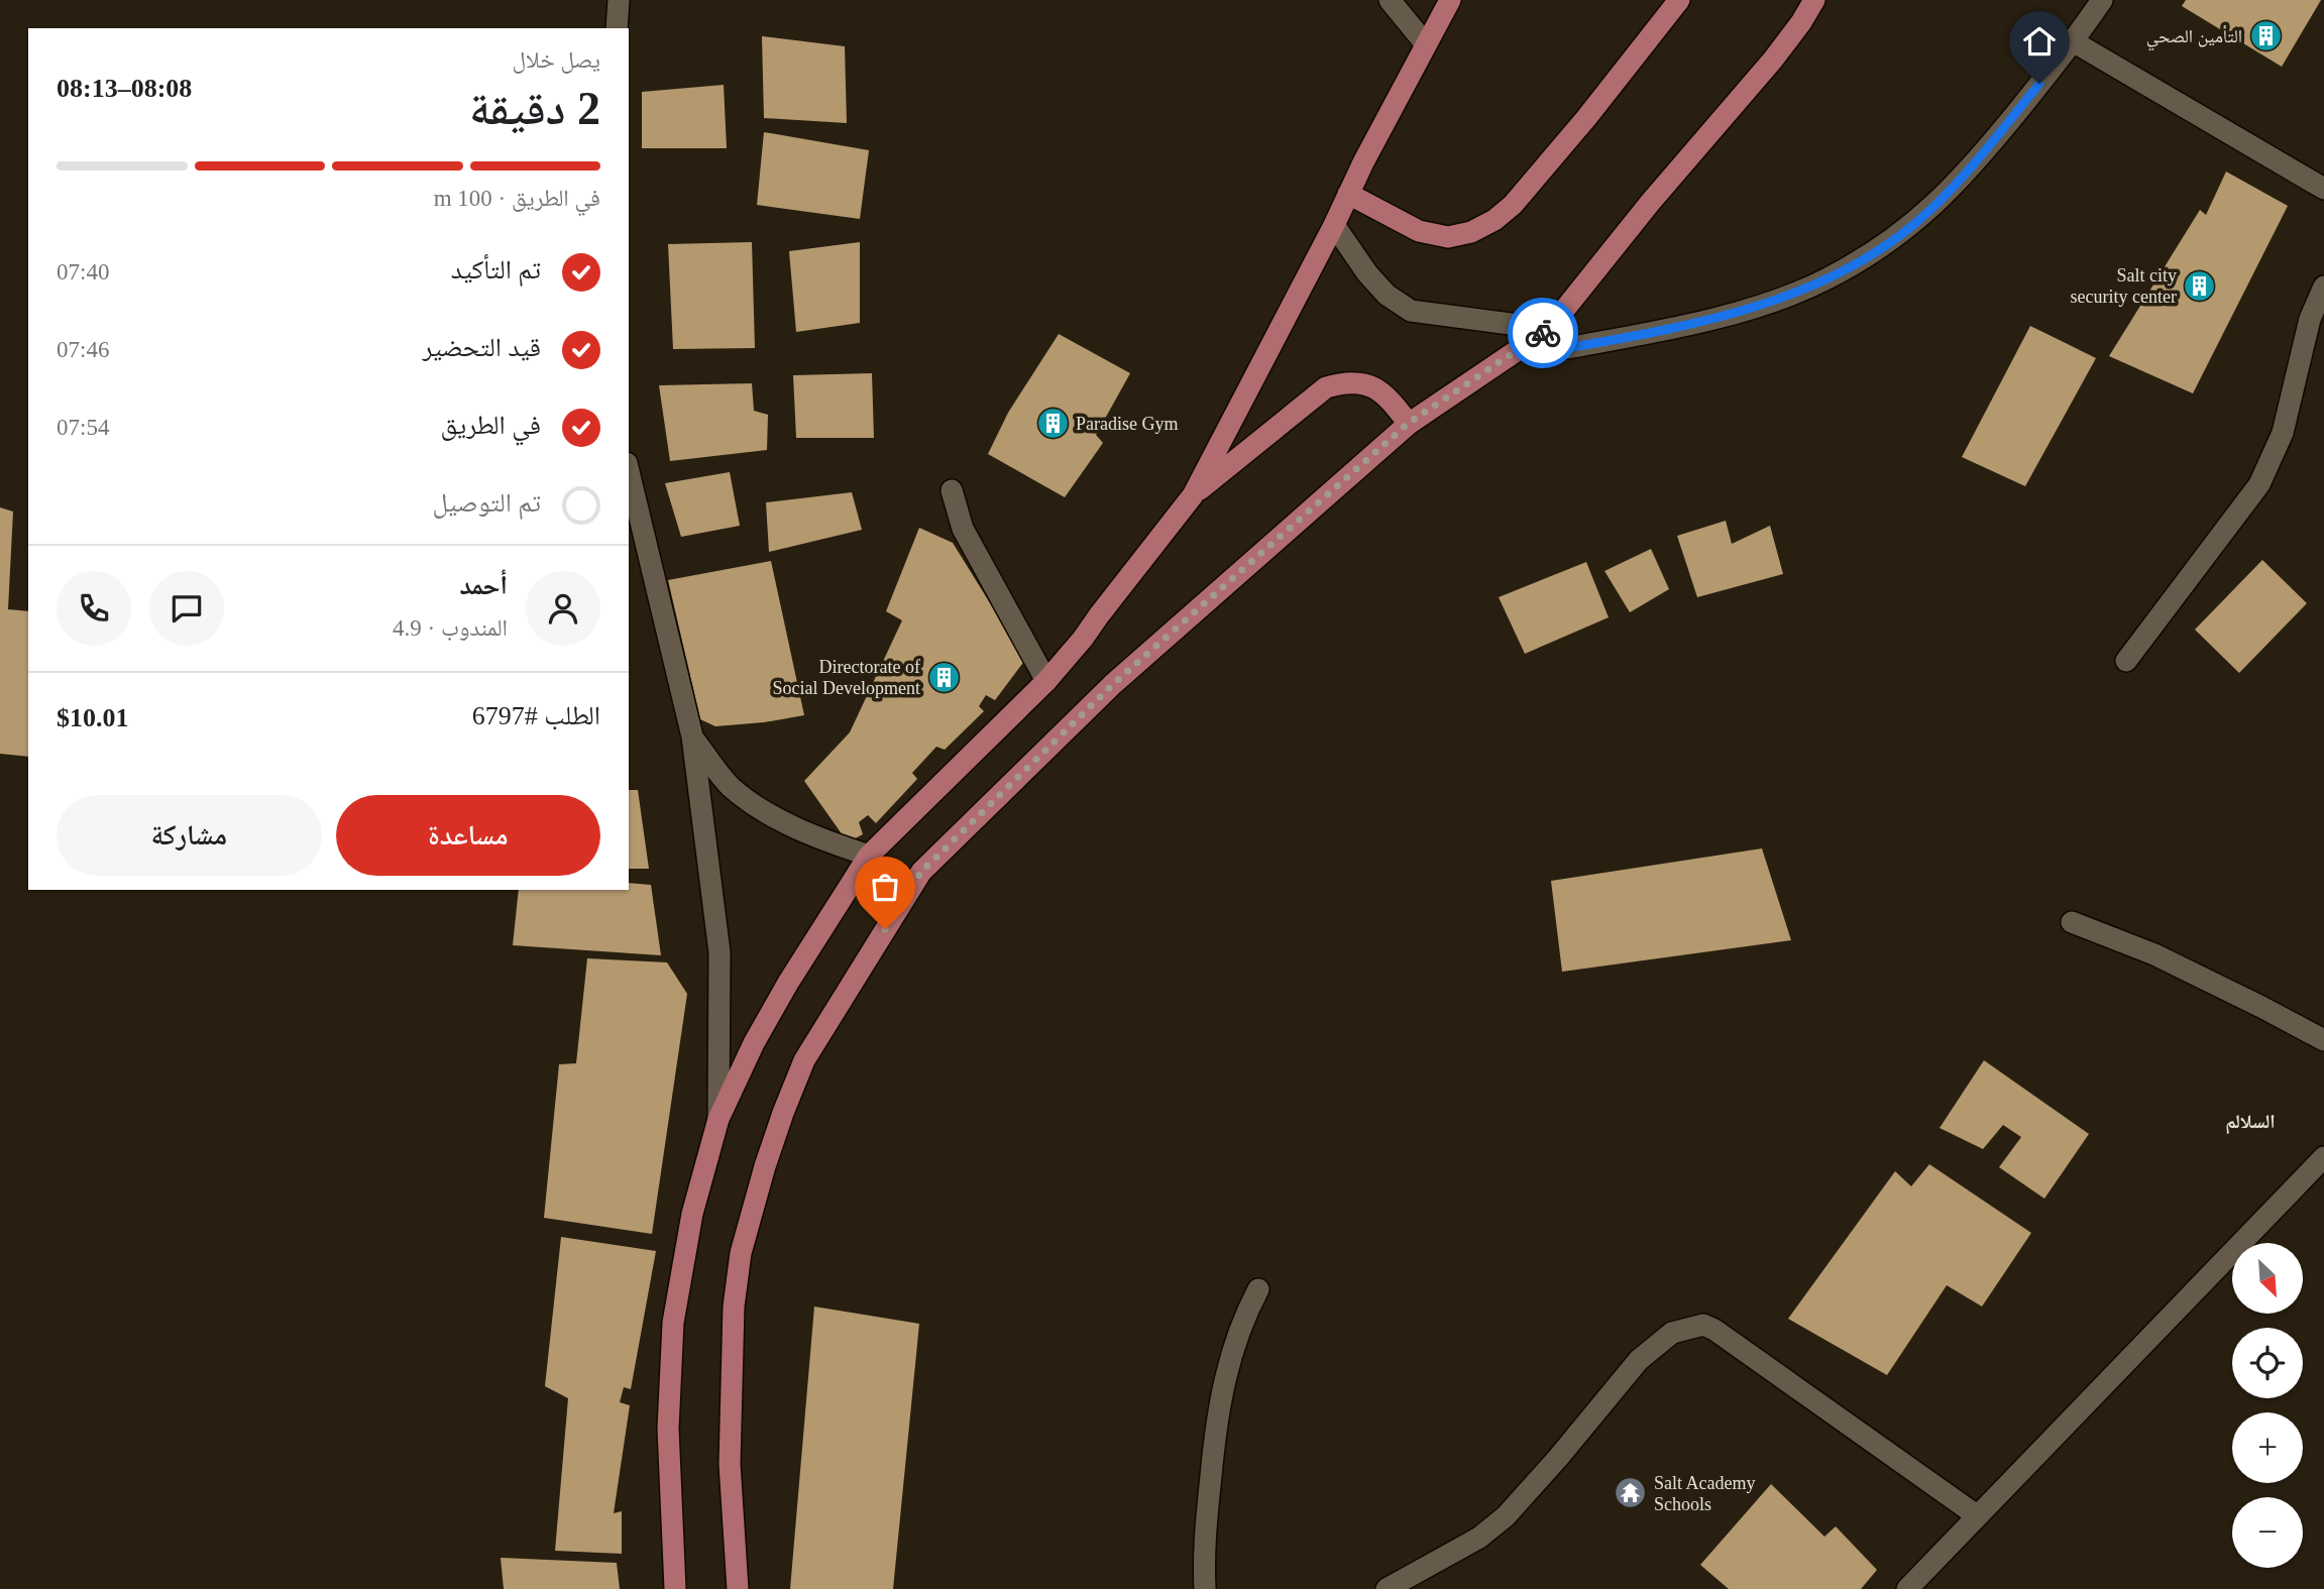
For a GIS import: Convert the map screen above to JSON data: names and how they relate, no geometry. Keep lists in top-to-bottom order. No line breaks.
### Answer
{"districts":["السلالم"],"places":{"building":["التأمين الصحي","Salt city security center","Paradise Gym","Directorate of Social Development"],"temple":["Salt Academy Schools"]},"north":"bottom right","page":{"heading":["2 دقيقة","يصل خلال","08:08–08:13"],"panel":["أحمد","المندوب · 4.9","الطلب #6797","$10.01"],"bar":"في الطريق · 100 m","list":[["تم التأكيد","07:40"],["قيد التحضير","07:46"],["في الطريق","07:54"],"تم التوصيل"],"buttons":["مساعدة","مشاركة"],"map_buttons":["+","−"]}}
